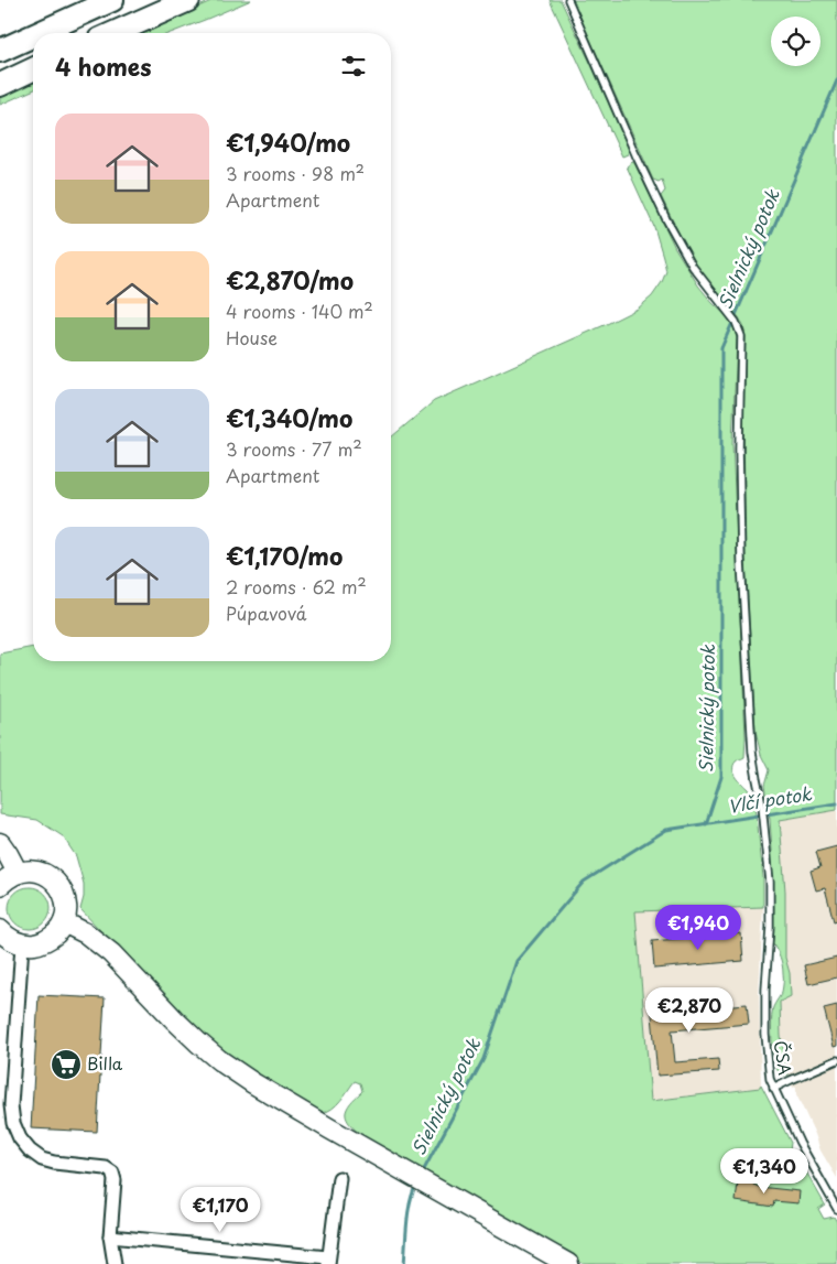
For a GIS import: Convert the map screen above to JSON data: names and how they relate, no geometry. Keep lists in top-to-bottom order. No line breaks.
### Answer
{"streets":{"lane":["ČSA"]},"water":["Sielnický potok","Vlčí potok"],"places":{"supermarket":["Billa"]},"page":{"heading":"4 homes","list":[{"name":"€1,940/mo","note":"3 rooms · 98 m² · Apartment"},{"name":"€2,870/mo","note":"4 rooms · 140 m² · House"},{"name":"€1,340/mo","note":"3 rooms · 77 m² · Apartment"},{"name":"€1,170/mo","note":"2 rooms · 62 m² · Púpavová"}],"price":["€1,940","€2,870","€1,340","€1,170"]}}
